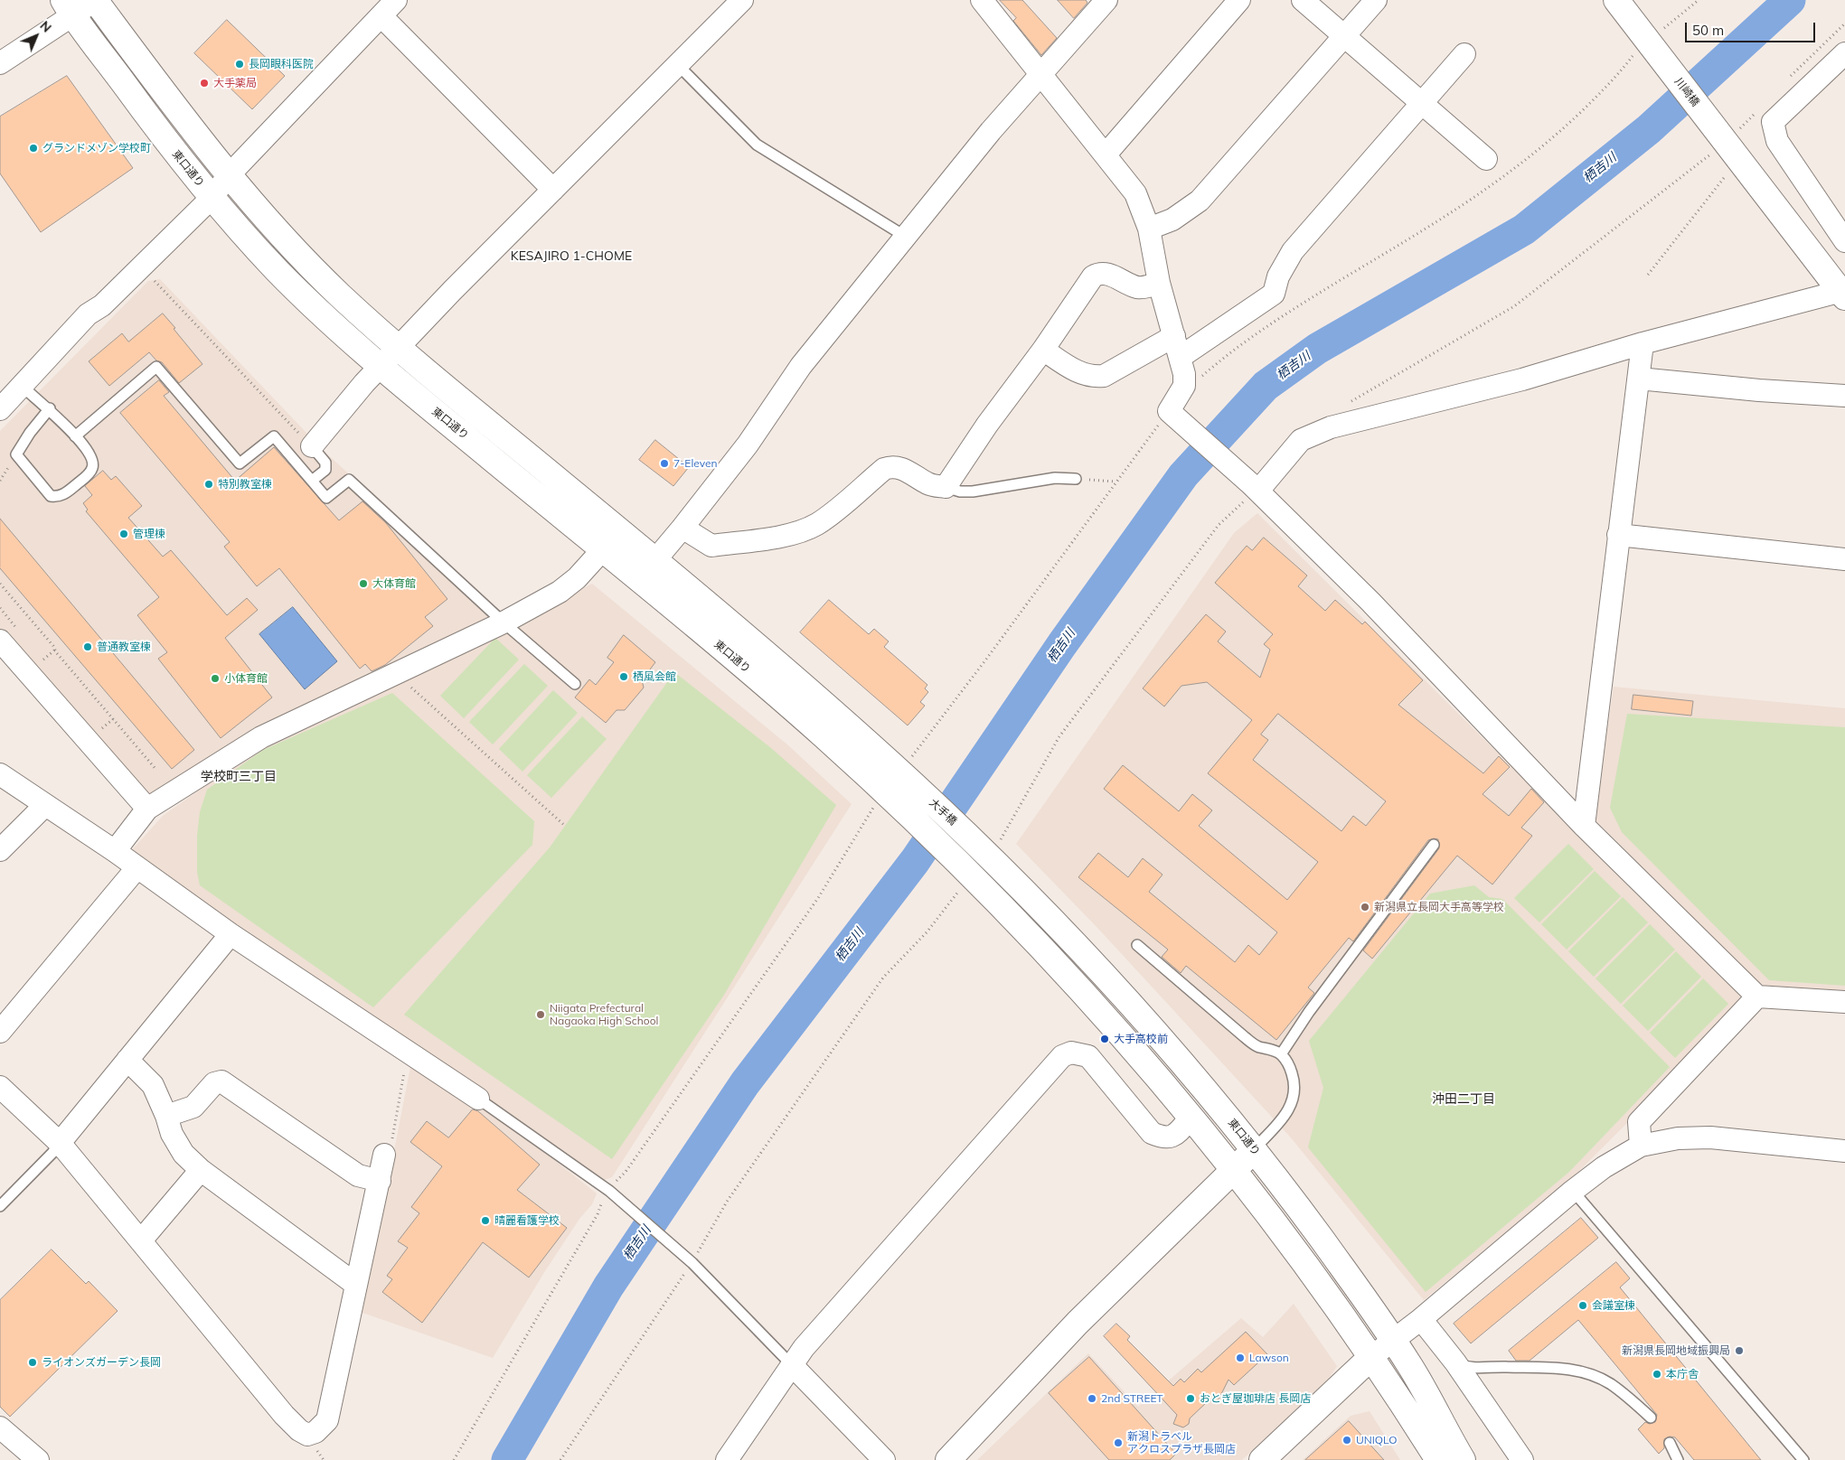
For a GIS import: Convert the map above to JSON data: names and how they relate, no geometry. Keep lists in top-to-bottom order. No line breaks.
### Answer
{"streets":{"street":["川崎橋","東口通り","大手橋"]},"crossings":[["東口通り","大手橋"]],"districts":["KESAJIRO 1-CHOME","学校町三丁目","沖田二丁目"],"water":["栖吉川"],"places":["長岡眼科医院","大手薬局","グランドメゾン学校町","7-Eleven","特別教室棟","管理棟","大体育館","普通教室棟","栖風会館","小体育館","新潟県立長岡大手高等学校","Niigata Prefectural Nagaoka High School","大手高校前","晴麗看護学校","会議室棟","新潟県長岡地域振興局","Lawson","ライオンズガーデン長岡","本庁舎","2nd STREET","おとぎ屋珈琲店 長岡店","UNIQLO","新潟トラベル アクロスプラザ長岡店"],"scale_bar":"50 m","north":"top right"}
